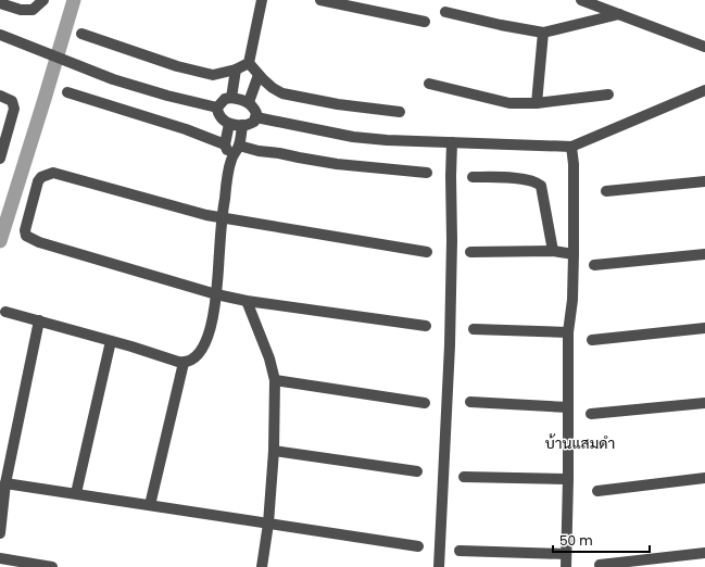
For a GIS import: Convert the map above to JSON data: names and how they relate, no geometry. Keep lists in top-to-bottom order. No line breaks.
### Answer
{"districts":["บ้านแสมดำ"],"scale_bar":"50 m"}
